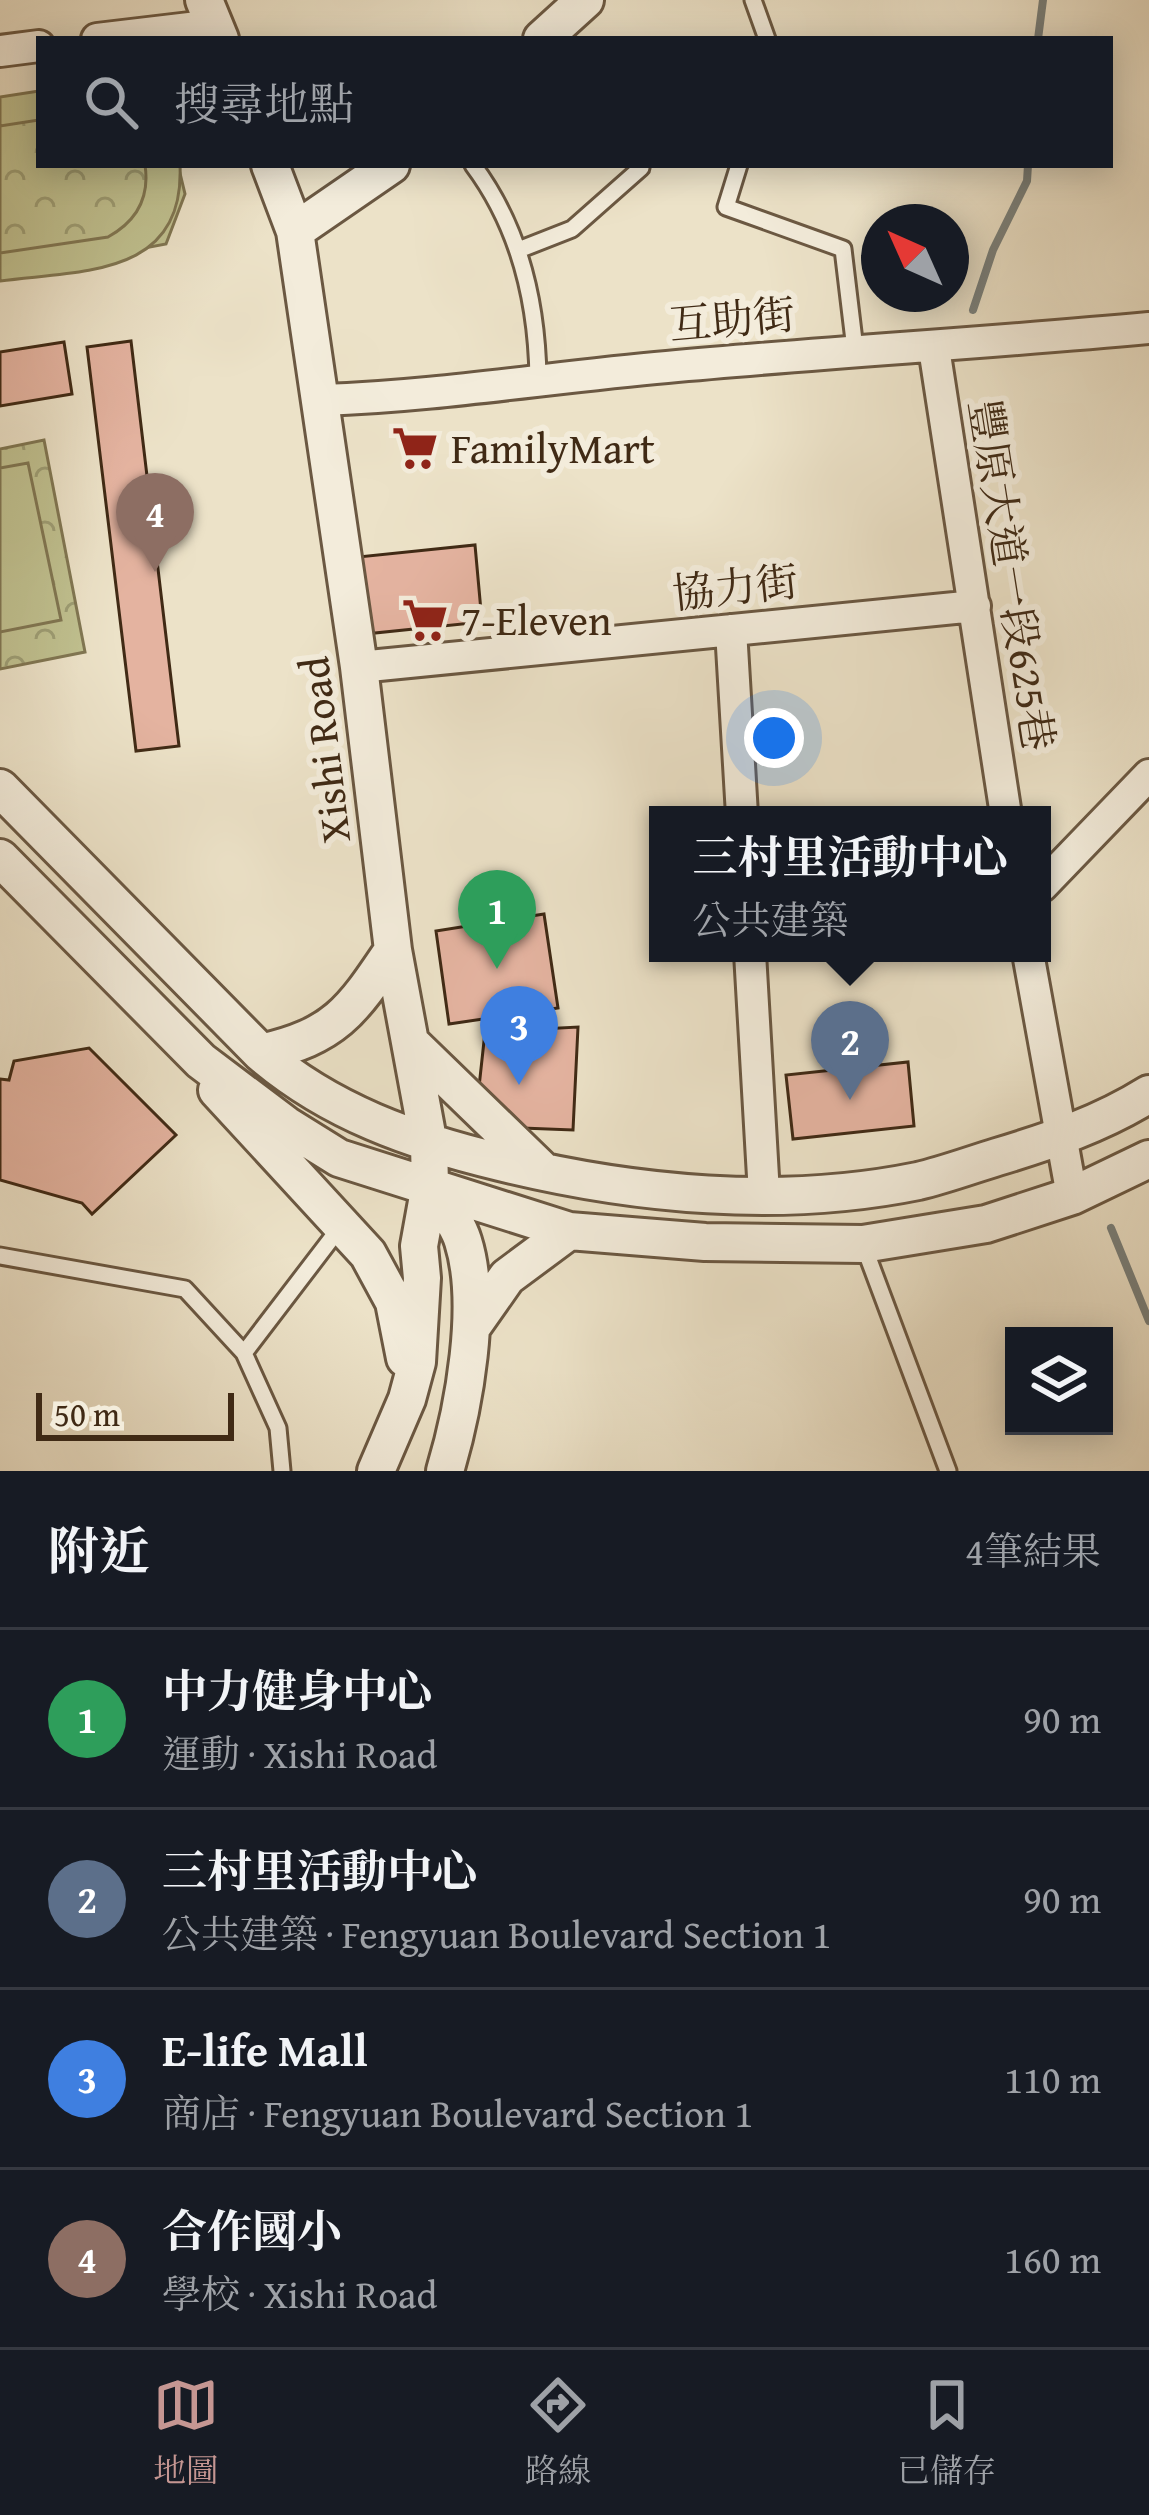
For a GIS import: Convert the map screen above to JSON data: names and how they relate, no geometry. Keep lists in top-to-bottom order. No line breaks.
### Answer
{"streets":{"street":["互助街","豐原大道一段625巷","協力街","Xishi Road"]},"crossings":[["互助街","豐原大道一段625巷"],["互助街","Xishi Road"],["豐原大道一段625巷","協力街"],["協力街","Xishi Road"]],"places":{"supermarket":["FamilyMart","7-Eleven"]},"scale_bar":"50 m","north":"top left","page":{"search":"搜尋地點","pins":["4","1","3","2"],"popup":["三村里活動中心","公共建築"],"scale":"50 m","heading":["附近","4筆結果"],"list":[{"mark":"1","name":"中力健身中心","note":"運動 · Xishi Road","value":"90 m"},{"mark":"2","name":"三村里活動中心","note":"公共建築 · Fengyuan Boulevard Section 1","value":"90 m"},{"mark":"3","name":"E-life Mall","note":"商店 · Fengyuan Boulevard Section 1","value":"110 m"},{"mark":"4","name":"合作國小","note":"學校 · Xishi Road","value":"160 m"}],"nav":["地圖","路線","已儲存"]}}
